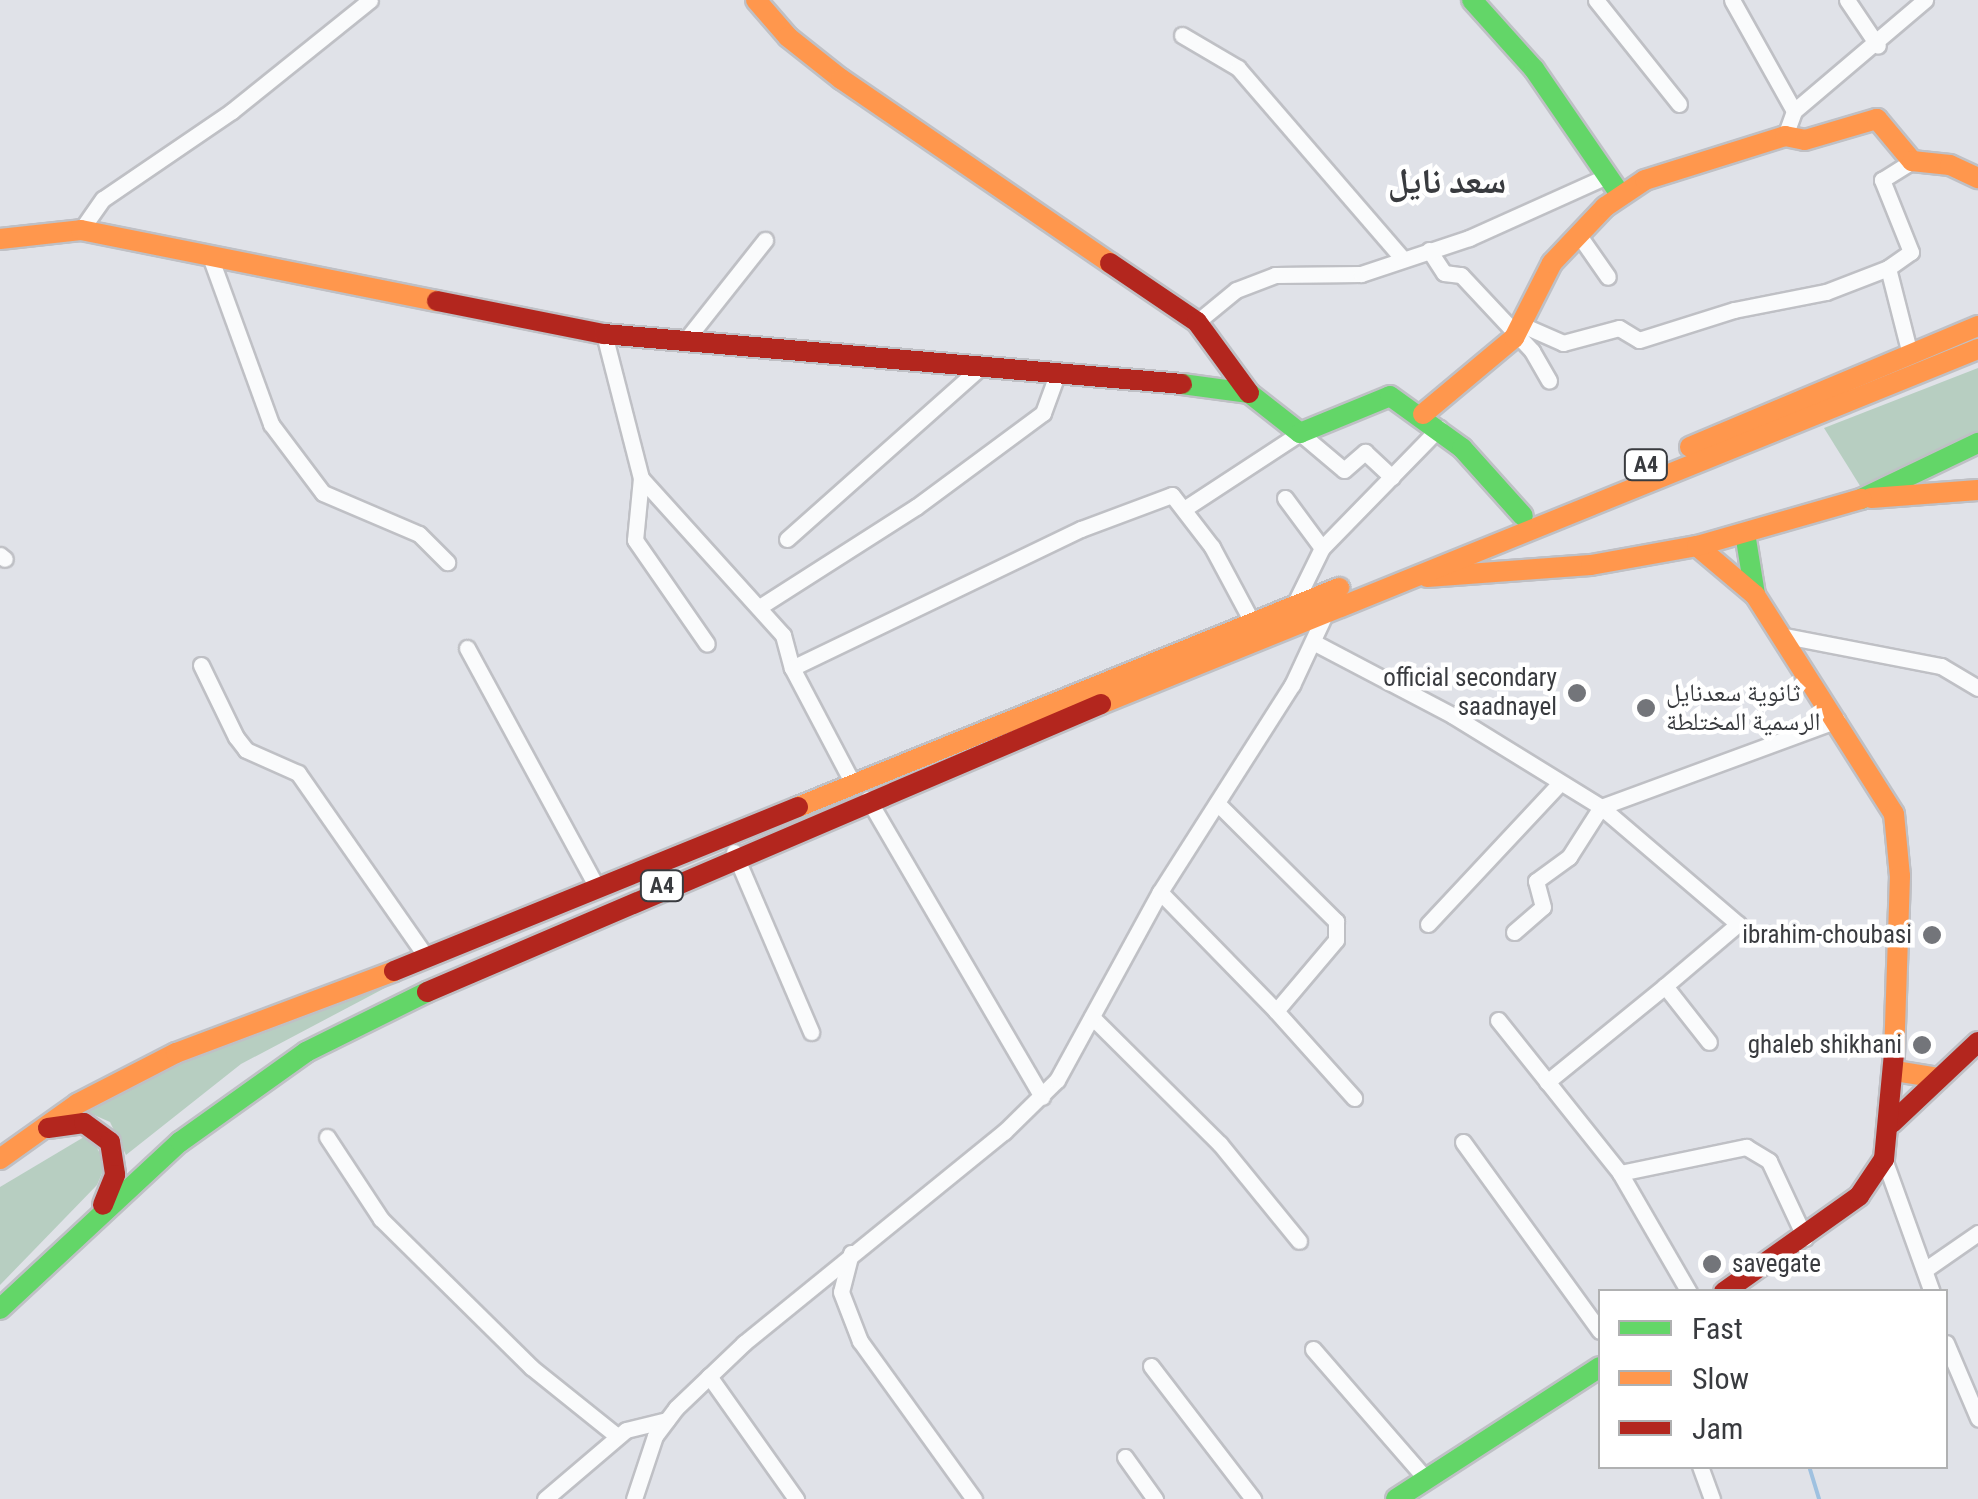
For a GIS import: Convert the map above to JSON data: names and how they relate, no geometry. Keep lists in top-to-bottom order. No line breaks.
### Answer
{"streets":{"main road":["A4"]},"districts":["سعد نايل"],"places":["official secondary saadnayel","ثانوية سعدنايل الرسمية المختلطة","ibrahim-choubasi","ghaleb shikhani","savegate"],"legend":["Fast","Slow","Jam"]}
